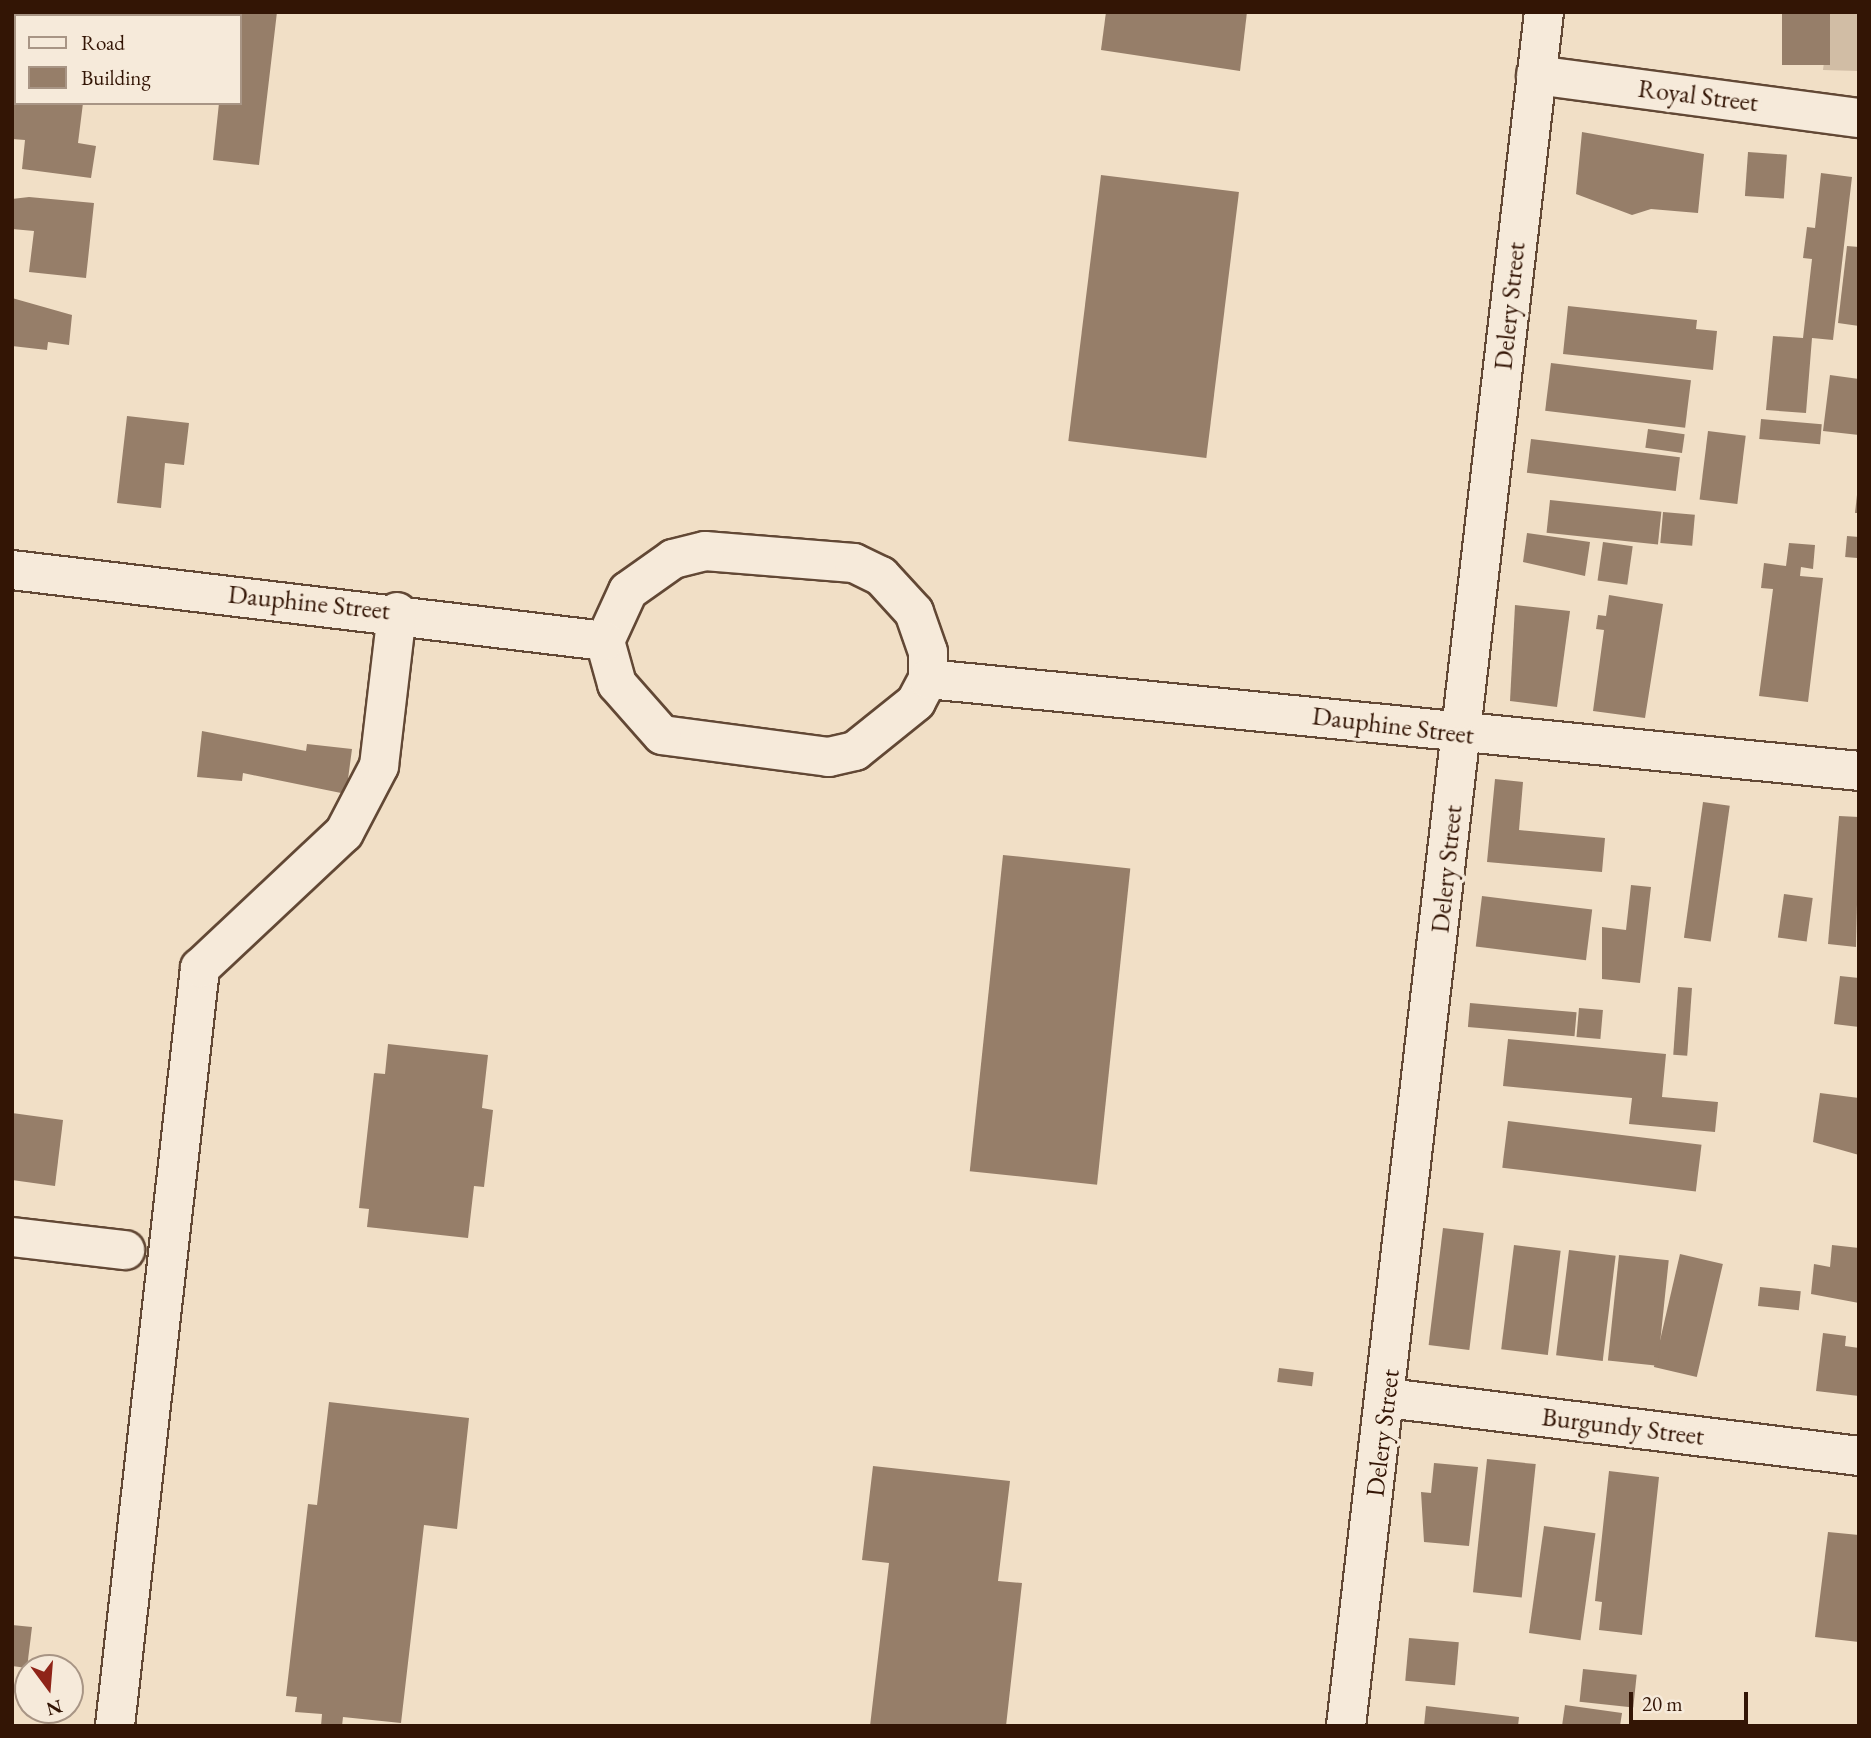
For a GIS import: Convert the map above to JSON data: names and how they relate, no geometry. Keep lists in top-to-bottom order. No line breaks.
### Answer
{"streets":{"street":["Royal Street","Delery Street","Dauphine Street","Burgundy Street"]},"crossings":[["Royal Street","Delery Street"],["Delery Street","Dauphine Street"],["Delery Street","Burgundy Street"]],"legend":["Road","Building"],"scale_bar":"20 m","north":"bottom"}
